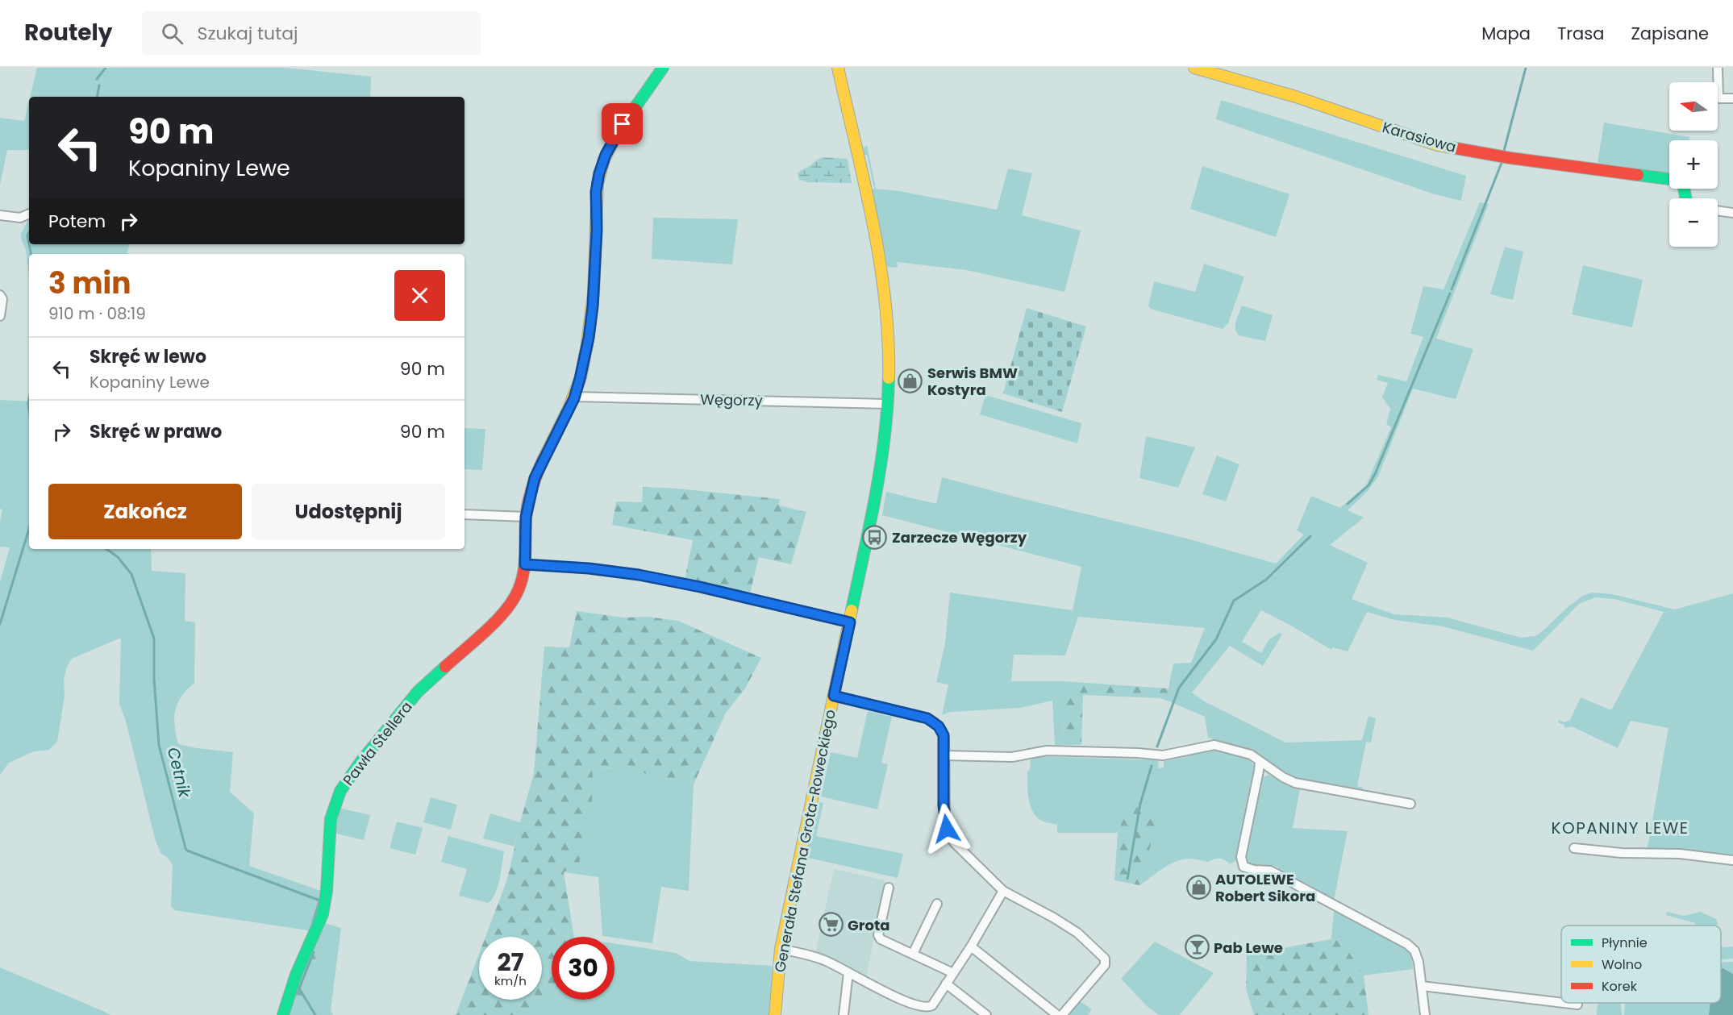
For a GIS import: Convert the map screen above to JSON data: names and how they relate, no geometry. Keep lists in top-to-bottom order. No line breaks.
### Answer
{"streets":{"street":["Karasiowa","Węgorzy","Pawła Stellera","Generała Stefana Grota-Roweckiego"]},"crossings":[["Węgorzy","Pawła Stellera"],["Węgorzy","Generała Stefana Grota-Roweckiego"]],"districts":["KOPANINY LEWE"],"water":["Cetnik"],"places":{"shop":["Serwis BMW Kostyra","AUTOLEWE Robert Sikora"],"bus stop":["Zarzecze Węgorzy"],"supermarket":["Grota"],"bar":["Pab Lewe"]},"legend":["Płynnie","Wolno","Korek"],"north":"left","page":{"header":"Routely","search":"Szukaj tutaj","nav":["Mapa","Trasa","Zapisane"],"map_buttons":["+","−"],"turn":["90 m","Kopaniny Lewe"],"then":"Potem","heading":["3 min","910 m · 08:19"],"list":[{"name":"Skręć w lewo","note":"Kopaniny Lewe","value":"90 m"},{"name":"Skręć w prawo","value":"90 m"}],"buttons":["Zakończ","Udostępnij"],"speed":"27 km/h","limit":"30"}}
